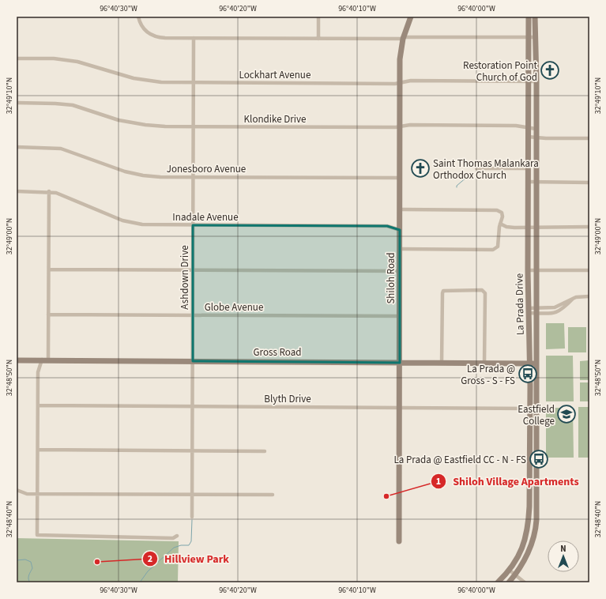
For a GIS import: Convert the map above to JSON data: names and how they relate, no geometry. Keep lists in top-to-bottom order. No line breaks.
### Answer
{"streets":{"main road":["Shiloh Road","La Prada Drive","Gross Road"],"street":["Lockhart Avenue","Klondike Drive","Jonesboro Avenue","Inadale Avenue","Ashdown Drive","Globe Avenue","Blyth Drive"]},"crossings":[["Lockhart Avenue","Ashdown Drive"],["Lockhart Avenue","Shiloh Road"],["Lockhart Avenue","La Prada Drive"],["Klondike Drive","Ashdown Drive"],["Klondike Drive","Shiloh Road"],["Klondike Drive","La Prada Drive"],["Jonesboro Avenue","Ashdown Drive"],["Jonesboro Avenue","Shiloh Road"],["Inadale Avenue","Ashdown Drive"],["Inadale Avenue","Shiloh Road"],["Ashdown Drive","Globe Avenue"],["Ashdown Drive","Gross Road"],["Ashdown Drive","Blyth Drive"],["Shiloh Road","Globe Avenue"],["Shiloh Road","Gross Road"],["Shiloh Road","Blyth Drive"],["La Prada Drive","Gross Road"],["La Prada Drive","Blyth Drive"]],"places":{"church":["Restoration Point Church of God","Saint Thomas Malankara Orthodox Church"],"bus stop":["La Prada @ Gross - S - FS","La Prada @ Eastfield CC - N - FS"],"school or university":["Eastfield College"],"other":["Shiloh Village Apartments","Hillview Park"]},"north":"top","coordinates":["96°40'30\"W","96°40'20\"W","96°40'10\"W","96°40'00\"W","32°49'10\"N","32°49'00\"N","32°48'50\"N","32°48'40\"N"]}
